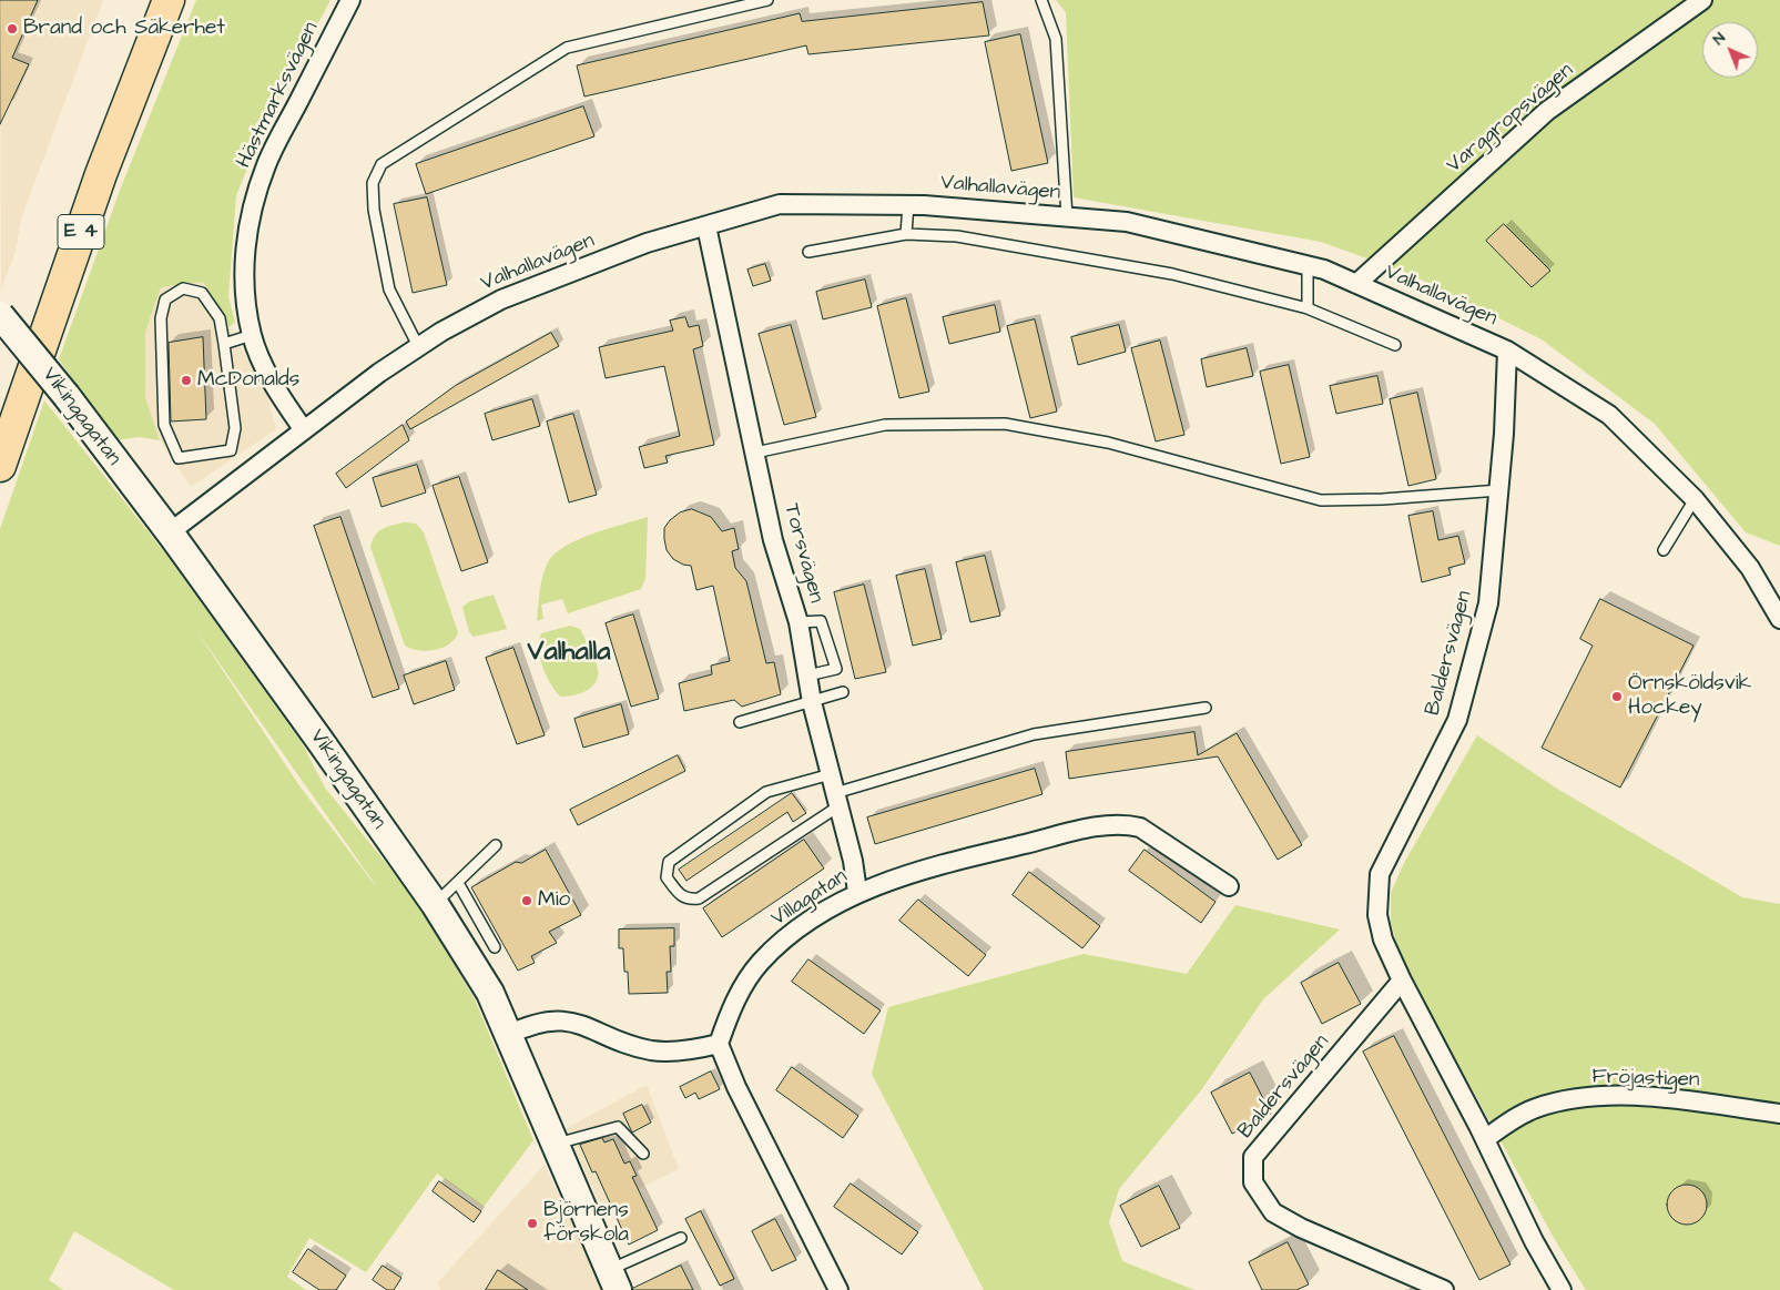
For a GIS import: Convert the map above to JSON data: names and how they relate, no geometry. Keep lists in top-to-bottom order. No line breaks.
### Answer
{"streets":{"highway":["E 4"],"street":["Hästmarksvägen","Varggropsvägen","Valhallavägen","Vikingagatan","Torsvägen","Baldersvägen","Villagatan","Fröjastigen"]},"crossings":[["Hästmarksvägen","Valhallavägen"],["Varggropsvägen","Valhallavägen"],["Valhallavägen","Vikingagatan"],["Valhallavägen","Torsvägen"],["Valhallavägen","Baldersvägen"],["Torsvägen","Villagatan"],["Baldersvägen","Fröjastigen"]],"districts":["Valhalla"],"places":["Brand och Säkerhet","McDonalds","Örnsköldsvik Hockey","Mio","Björnens förskola"],"north":"top left"}
